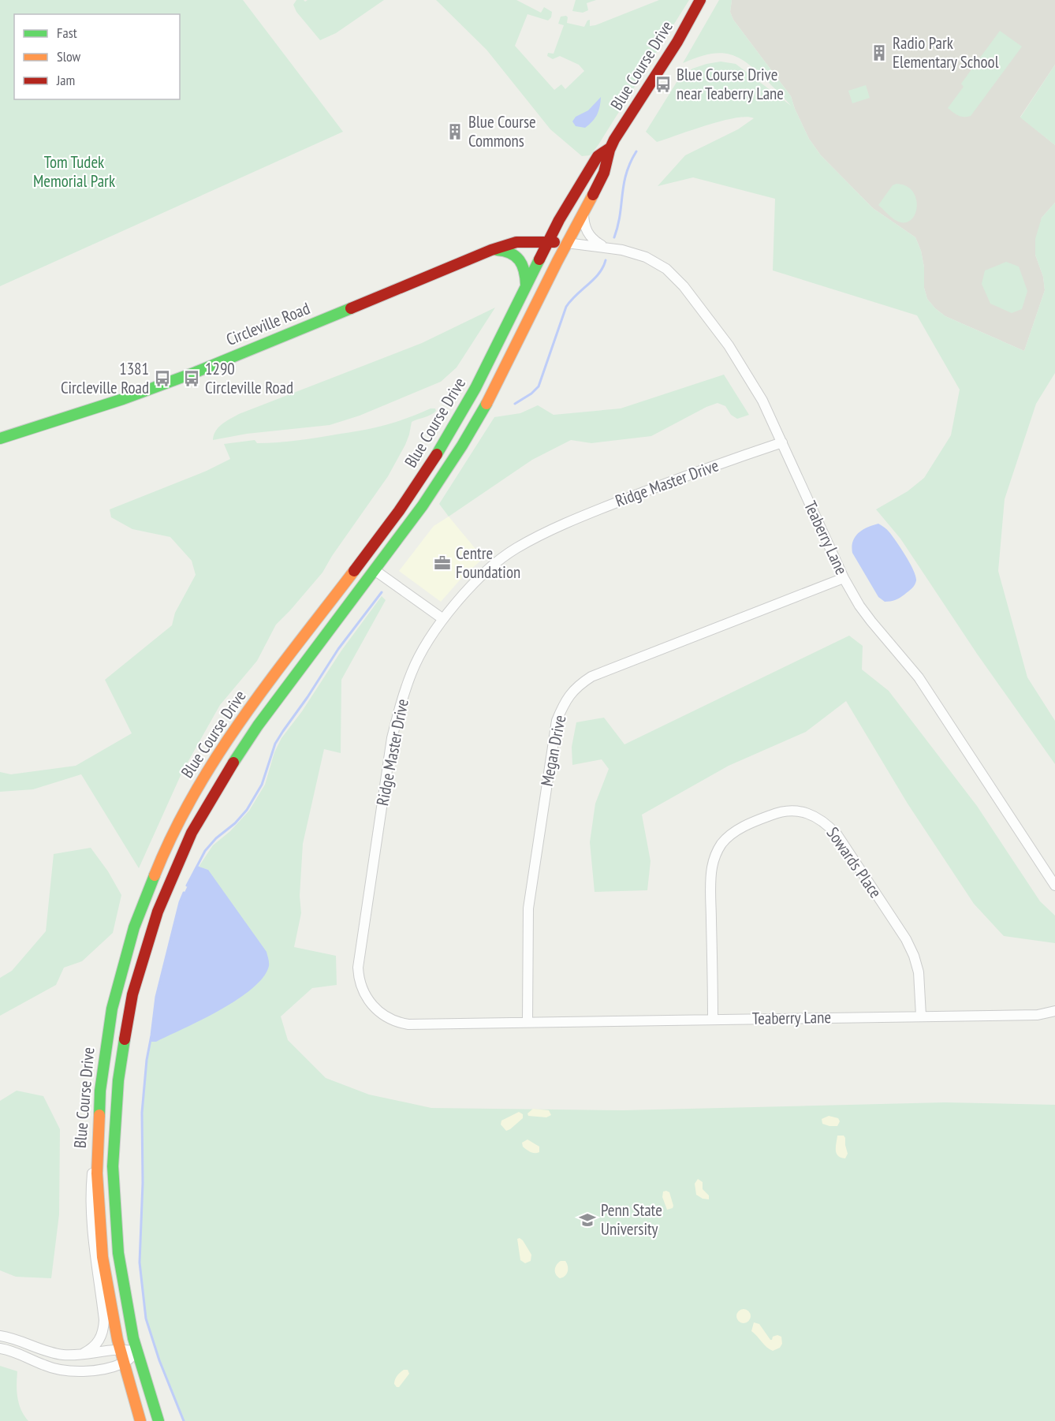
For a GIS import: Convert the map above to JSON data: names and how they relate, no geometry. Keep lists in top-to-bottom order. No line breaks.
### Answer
{"streets":{"main road":["Blue Course Drive","Circleville Road"],"street":["Ridge Master Drive","Teaberry Lane","Megan Drive","Sowards Place"]},"crossings":[["Blue Course Drive","Circleville Road"],["Blue Course Drive","Teaberry Lane"],["Circleville Road","Teaberry Lane"],["Ridge Master Drive","Teaberry Lane"],["Ridge Master Drive","Megan Drive"],["Teaberry Lane","Megan Drive"],["Teaberry Lane","Sowards Place"]],"parks":["Tom Tudek Memorial Park"],"places":{"building":["Radio Park Elementary School","Blue Course Commons"],"bus stop":["Blue Course Drive near Teaberry Lane","1381 Circleville Road","1290 Circleville Road"],"office":["Centre Foundation"],"school or university":["Penn State University"]},"legend":["Fast","Slow","Jam"]}
